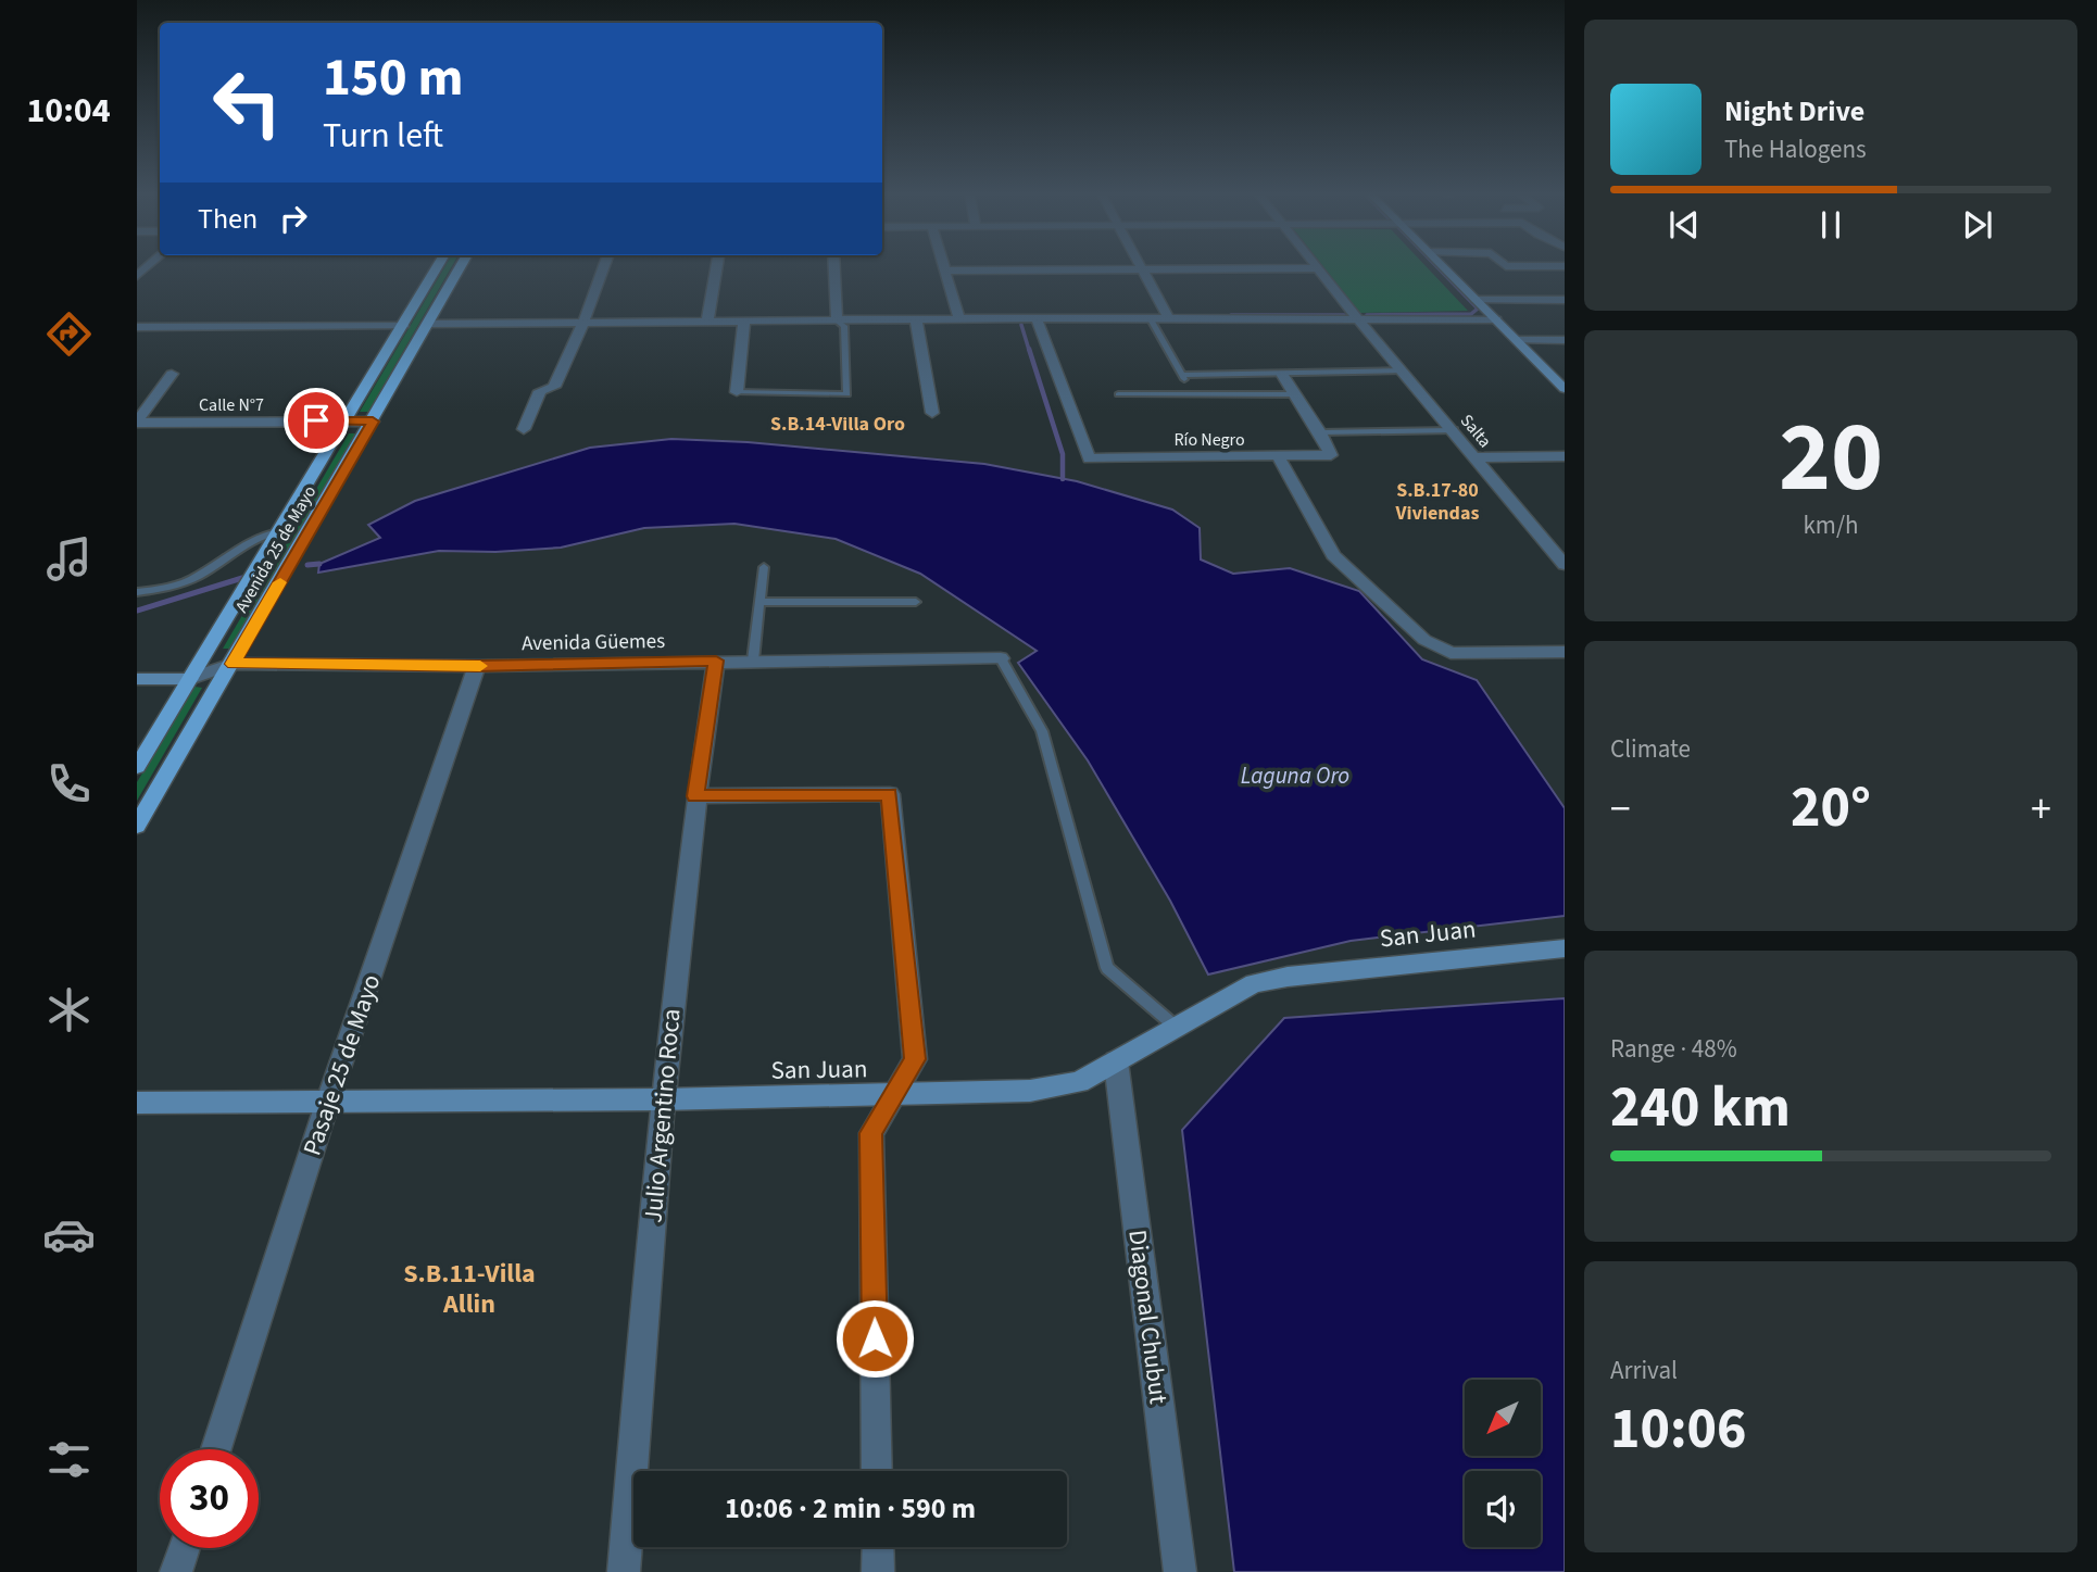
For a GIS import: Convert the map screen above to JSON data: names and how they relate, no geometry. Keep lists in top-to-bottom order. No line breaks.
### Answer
{"streets":{"main road":["Avenida 25 de Mayo"],"street":["Calle N°7","Salta","Río Negro","Avenida Güemes","San Juan","Pasaje 25 de Mayo","Julio Argentino Roca","Diagonal Chubut"]},"crossings":[["Calle N°7","Avenida 25 de Mayo"],["Avenida 25 de Mayo","Avenida Güemes"],["Avenida Güemes","Pasaje 25 de Mayo"],["Avenida Güemes","Julio Argentino Roca"],["San Juan","Pasaje 25 de Mayo"],["San Juan","Julio Argentino Roca"],["San Juan","Diagonal Chubut"]],"districts":["S.B.14-Villa Oro","S.B.17-80 Viviendas","S.B.11-Villa Allin"],"water":["Laguna Oro"],"north":"bottom left","page":{"tabs":"10:04","turn":["150 m","Turn left"],"song":["Night Drive","The Halogens"],"then":"Then","tile":[["20","km/h"],"Climate",["Range · 48%","240 km"],["Arrival","10:06"]],"heat":["−","20°","+"],"limit":"30","trip":"10:06 · 2 min · 590 m"}}
